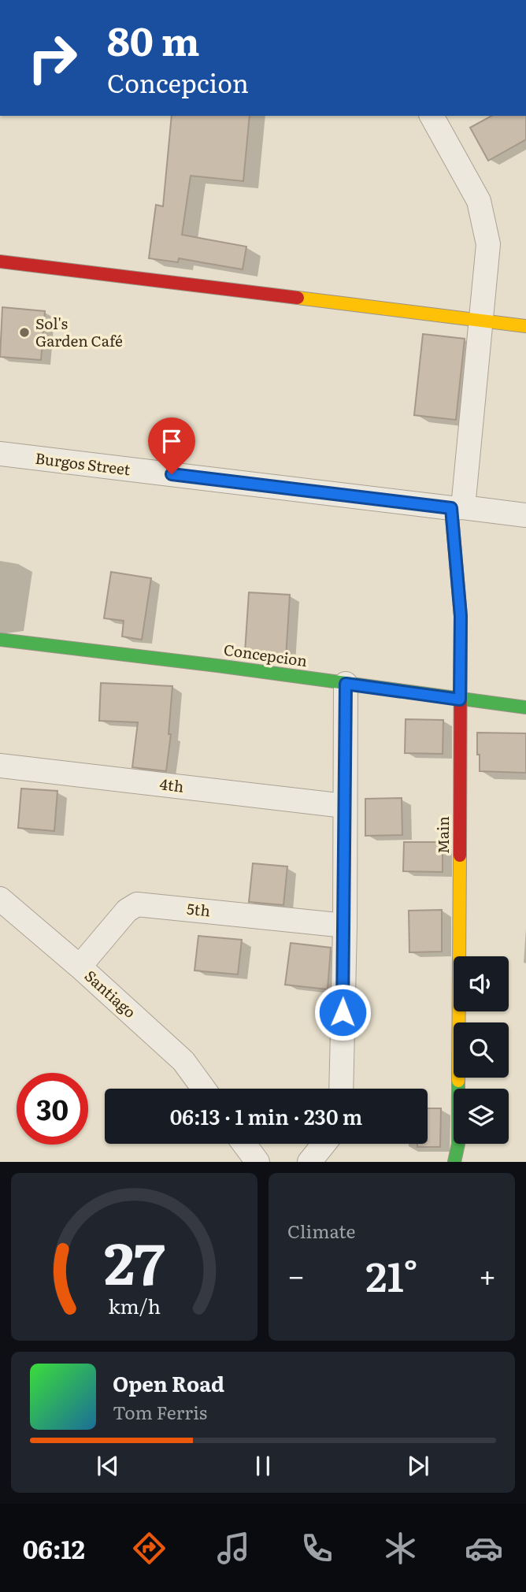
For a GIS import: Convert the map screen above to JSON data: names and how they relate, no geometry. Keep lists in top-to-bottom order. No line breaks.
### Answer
{"streets":{"street":["Burgos Street","Concepcion","4th","Main","5th","Santiago"]},"crossings":[["Burgos Street","Main"],["Concepcion","Main"],["5th","Santiago"]],"places":["Sol's Garden Café"],"page":{"turn":["80 m","Concepcion"],"limit":"30","trip":"06:13 · 1 min · 230 m","tile":"Climate","heat":["−","21°","+"],"song":["Open Road","Tom Ferris"],"tabs":"06:12","gauge":["27","km/h"]}}
